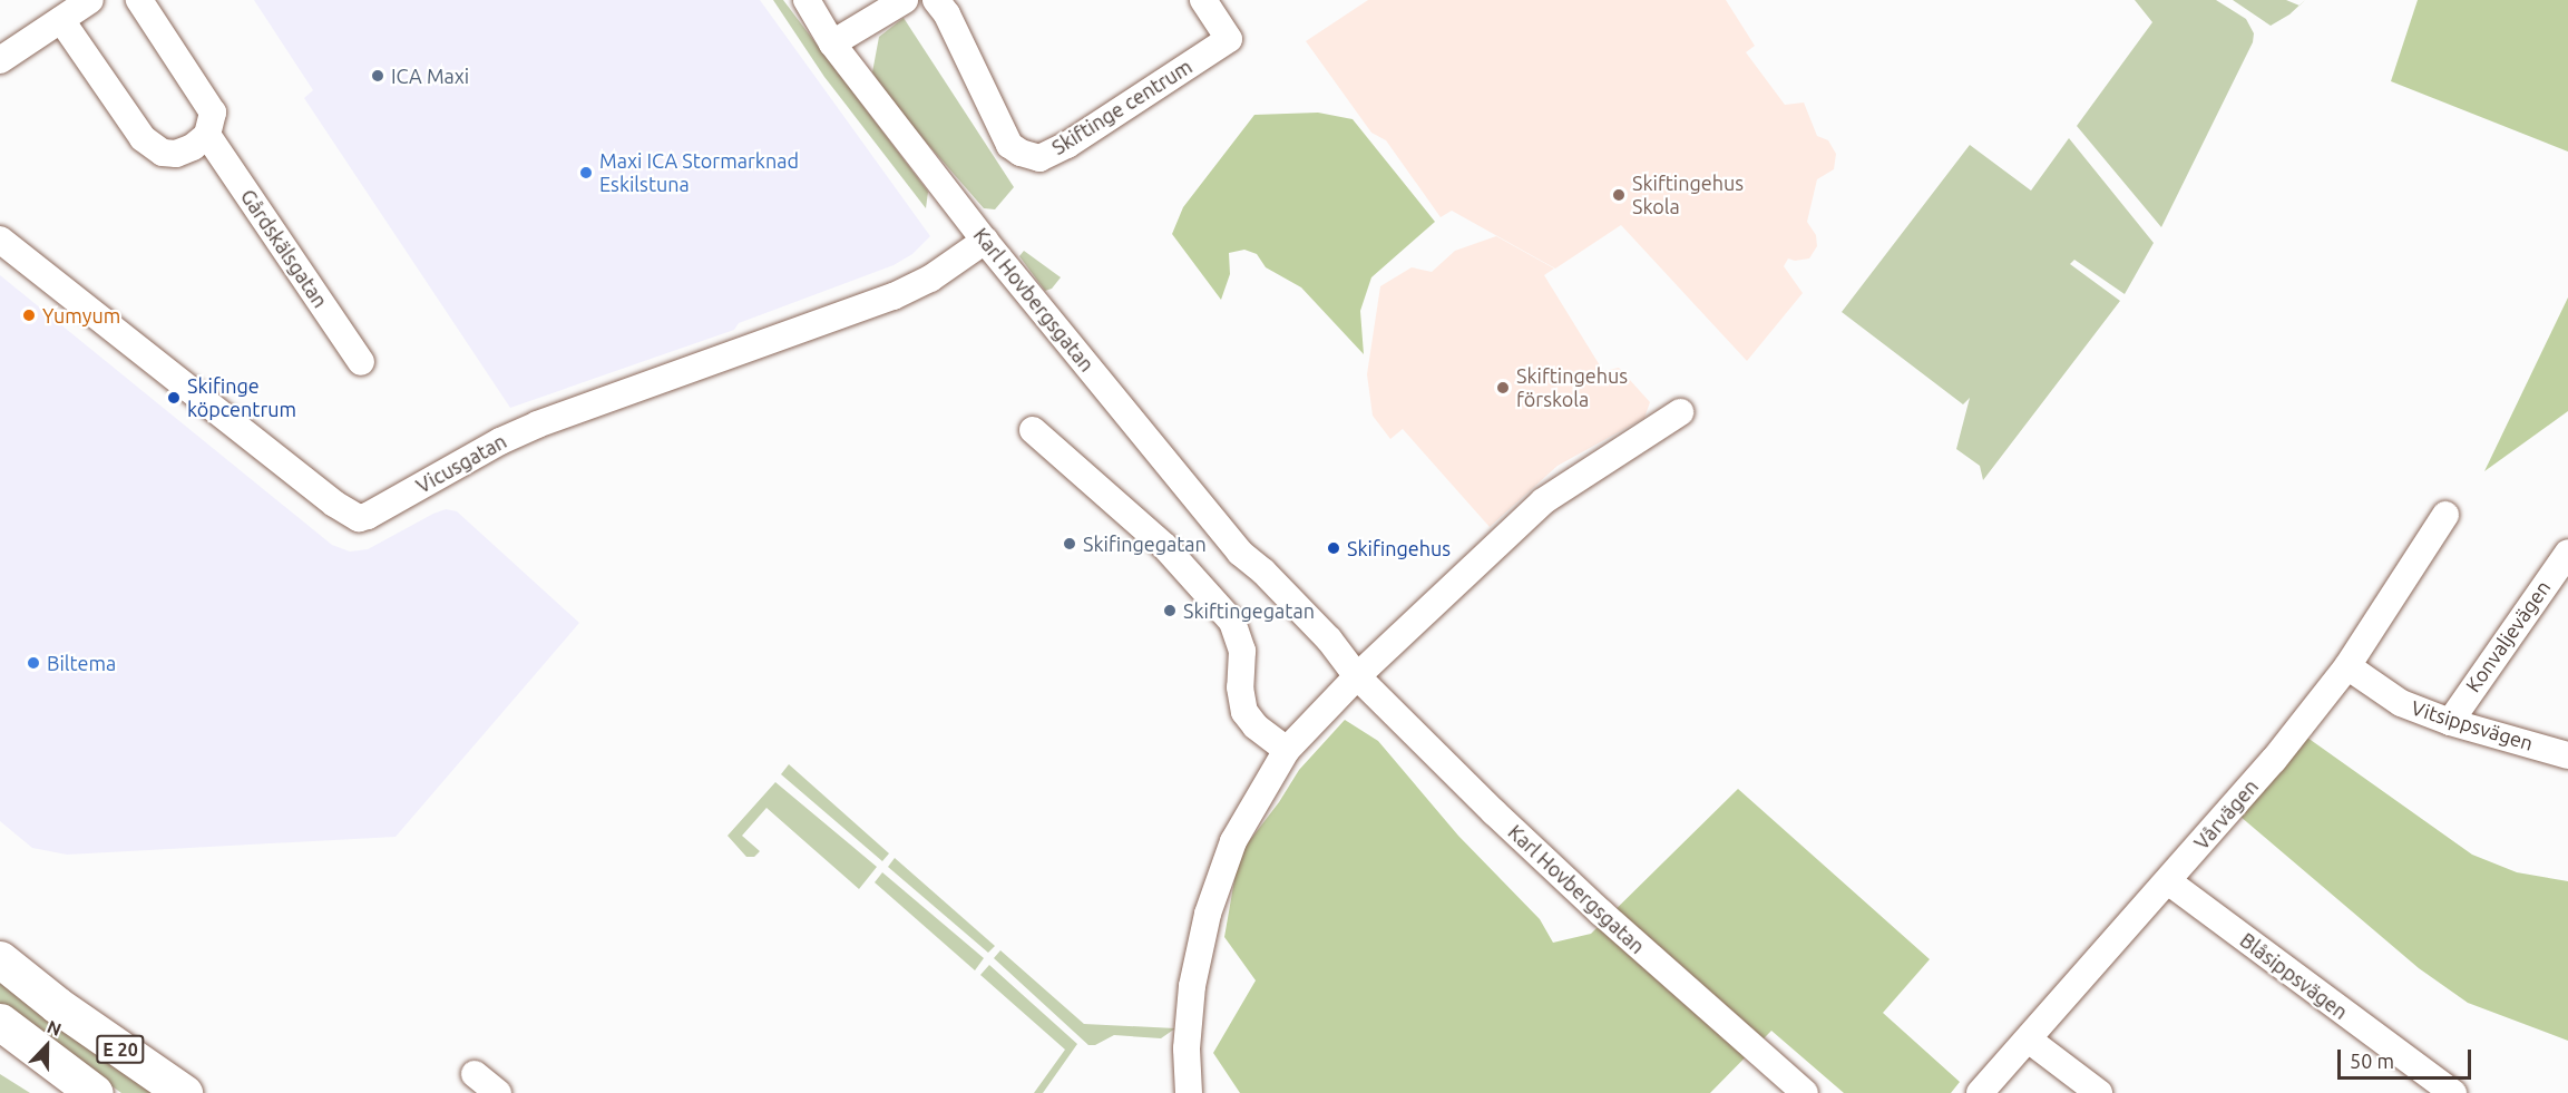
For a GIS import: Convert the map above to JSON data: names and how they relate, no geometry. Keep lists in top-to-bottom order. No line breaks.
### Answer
{"streets":{"highway":["E 20"],"street":["Skiftinge centrum","Gårdskälsgatan","Karl Hovbergsgatan","Vicusgatan","Konvaljevägen","Vitsippsvägen","Vårvägen","Blåsippsvägen"]},"crossings":[["Karl Hovbergsgatan","Vicusgatan"],["Konvaljevägen","Vitsippsvägen"],["Vitsippsvägen","Vårvägen"],["Vårvägen","Blåsippsvägen"]],"places":["ICA Maxi","Maxi ICA Stormarknad Eskilstuna","Skiftingehus Skola","Yumyum","Skiftingehus förskola","Skifinge köpcentrum","Skifingegatan","Skifingehus","Skiftingegatan","Biltema"],"scale_bar":"50 m","north":"top"}
